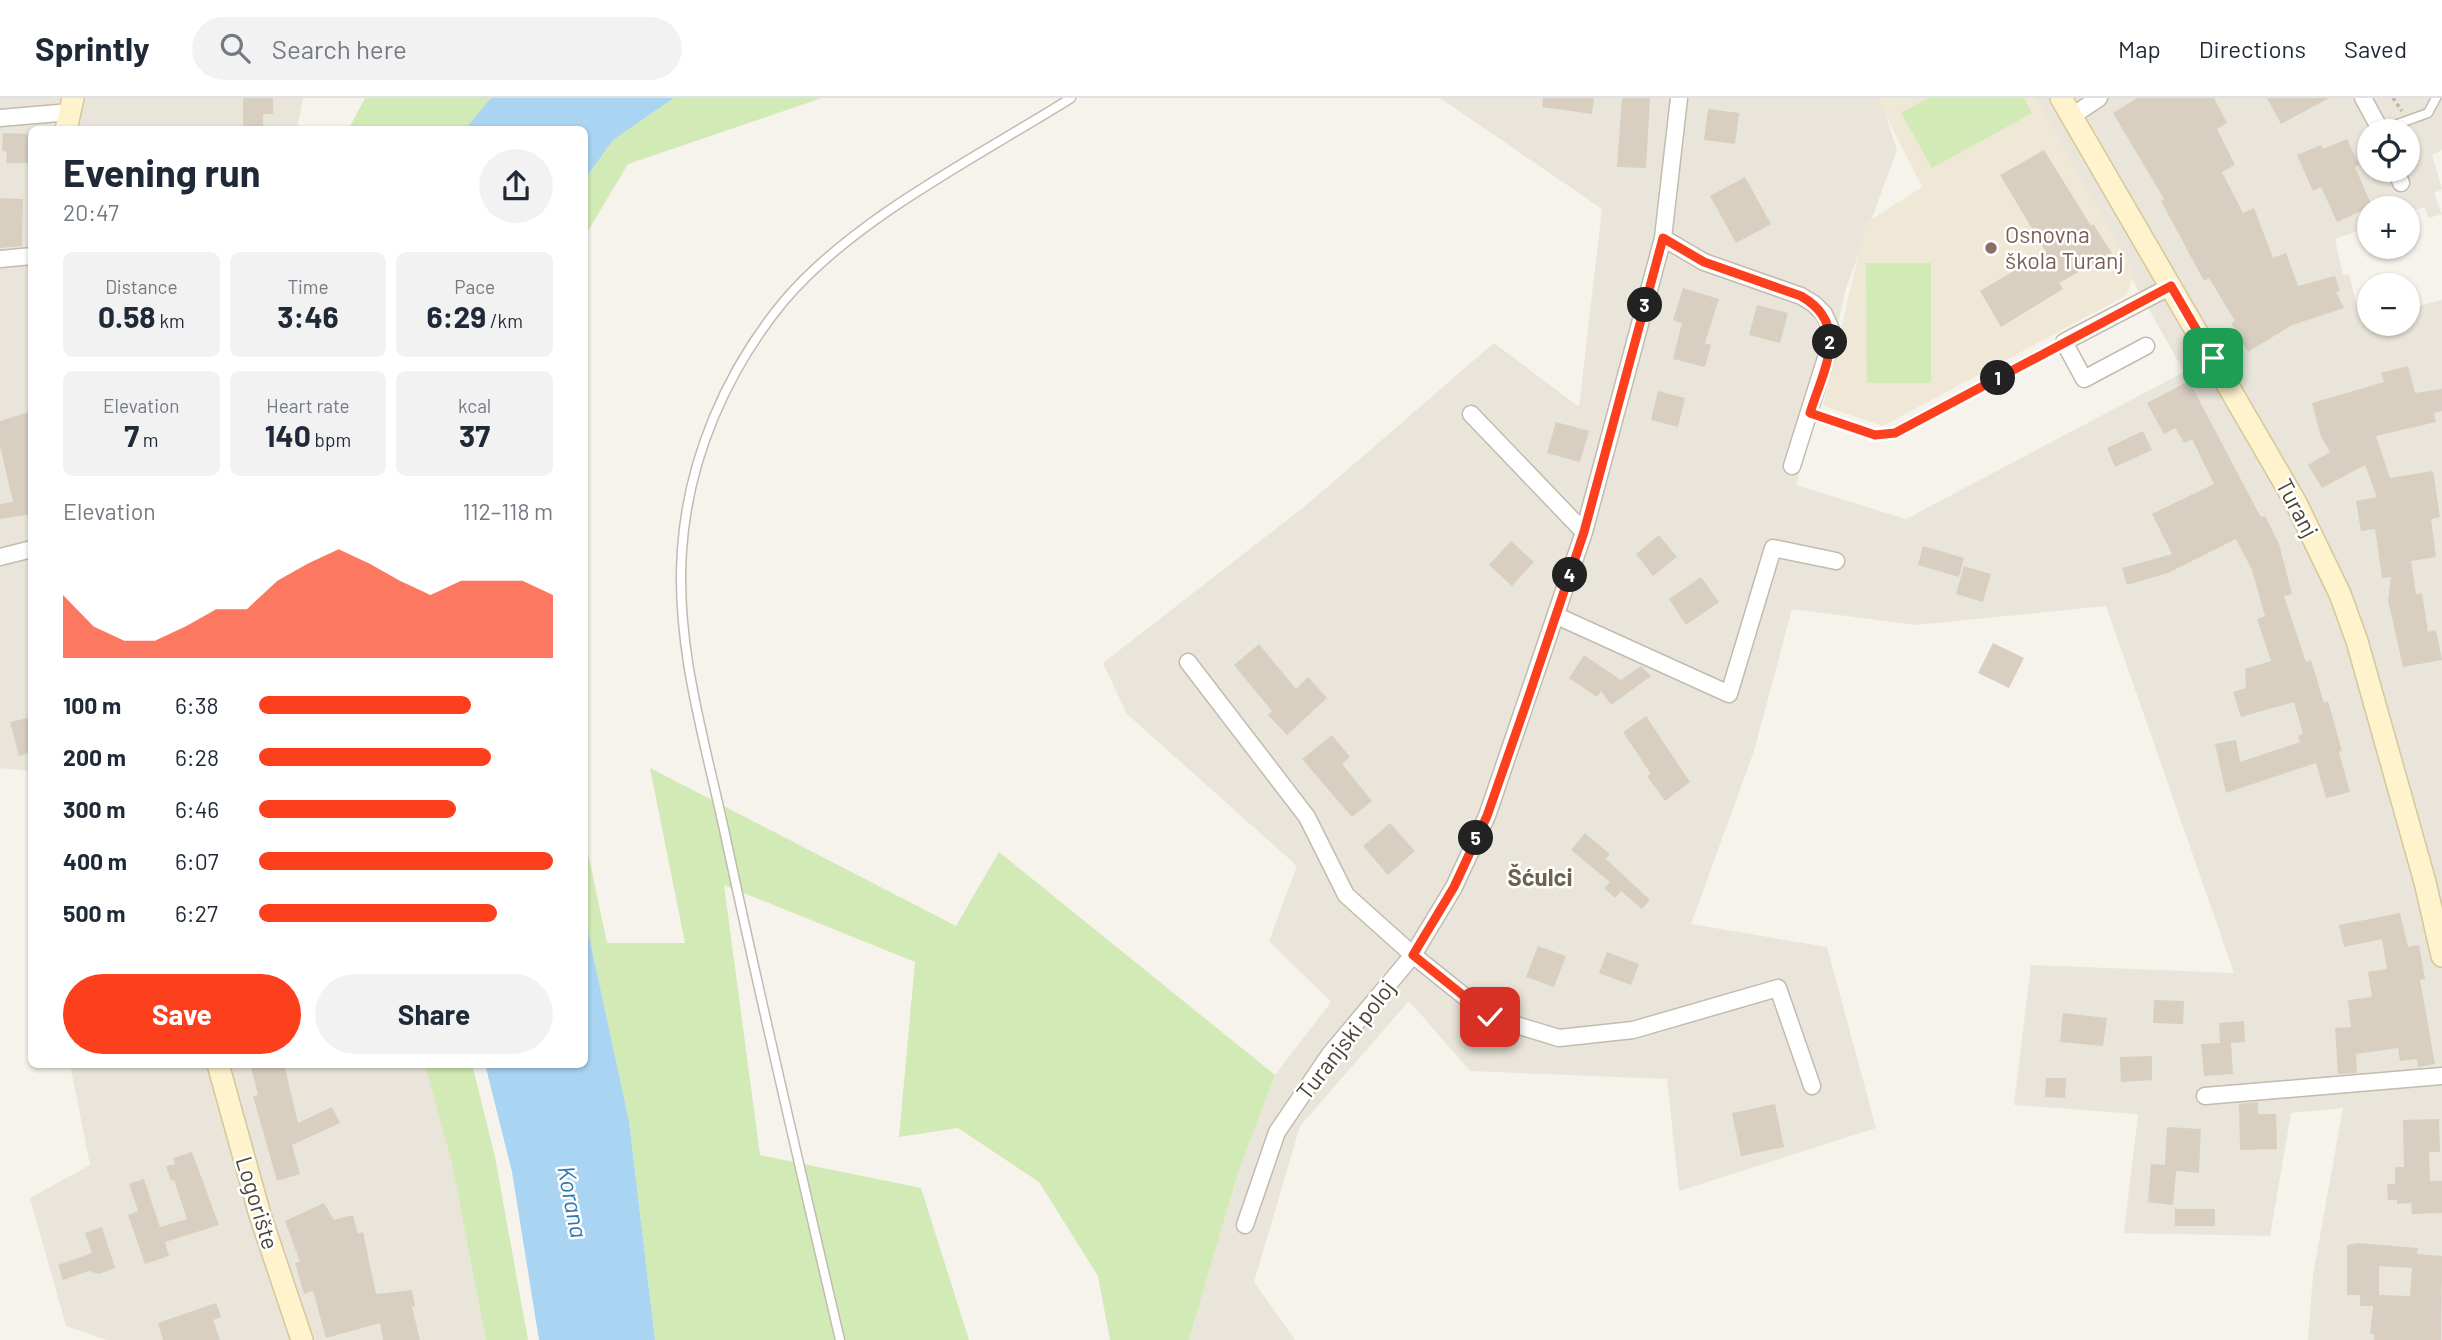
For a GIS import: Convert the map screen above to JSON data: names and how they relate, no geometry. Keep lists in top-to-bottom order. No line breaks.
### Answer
{"streets":{"main road":["Turanj","Logorište"],"street":["Turanjski poloj"]},"districts":["Šćulci"],"water":["Korana"],"places":["Osnovna škola Turanj"],"page":{"header":"Sprintly","search":"Search here","nav":["Map","Directions","Saved"],"map_buttons":["+","−"],"heading":["Evening run","20:47"],"stats":[["Distance","0.58 km"],["Time","3:46"],["Pace","6:29 /km"],["Elevation","7 m"],["Heart rate","140 bpm"],["kcal","37"]],"pins":["3","2","1","4","5"],"chart":["Elevation","112–118 m"],"list":[{"name":"100 m","note":"6:38"},{"name":"200 m","note":"6:28"},{"name":"300 m","note":"6:46"},{"name":"400 m","note":"6:07"},{"name":"500 m","note":"6:27"}],"buttons":["Save","Share"]}}
